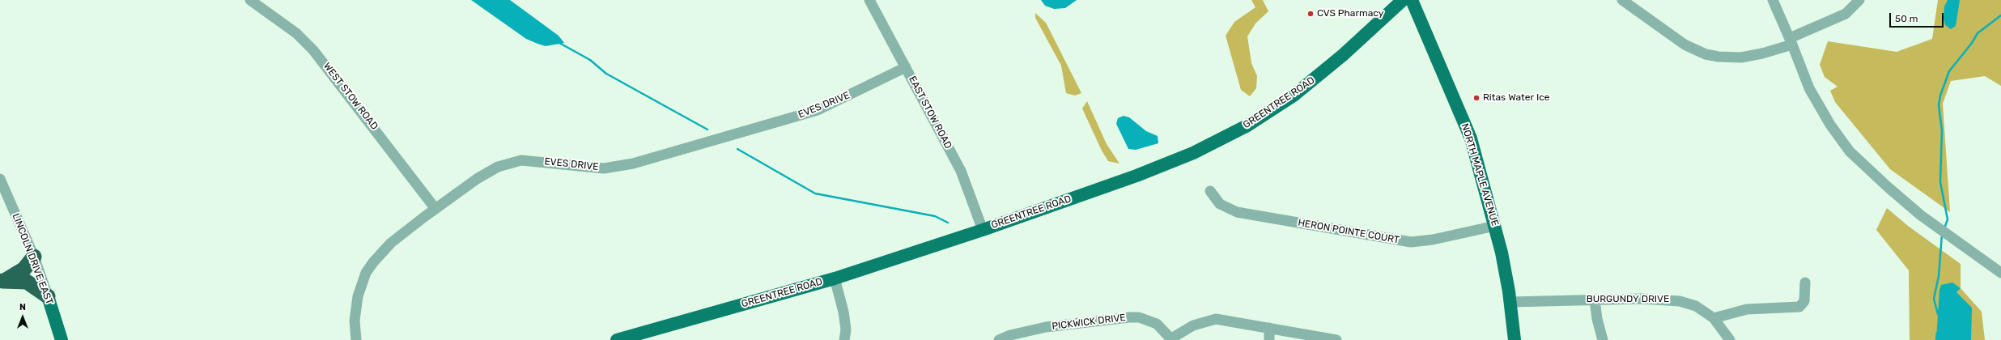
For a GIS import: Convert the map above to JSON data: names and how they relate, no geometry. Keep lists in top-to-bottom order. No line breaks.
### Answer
{"streets":{"main road":["GREENTREE ROAD","NORTH MAPLE AVENUE","LINCOLN DRIVE EAST"],"street":["WEST STOW ROAD","EVES DRIVE","EAST STOW ROAD","HERON POINTE COURT","BURGUNDY DRIVE","PICKWICK DRIVE"]},"crossings":[["WEST STOW ROAD","EVES DRIVE"],["GREENTREE ROAD","EAST STOW ROAD"],["EVES DRIVE","EAST STOW ROAD"],["NORTH MAPLE AVENUE","HERON POINTE COURT"],["NORTH MAPLE AVENUE","BURGUNDY DRIVE"]],"places":["CVS Pharmacy","Ritas Water Ice"],"scale_bar":"50 m","north":"top"}
